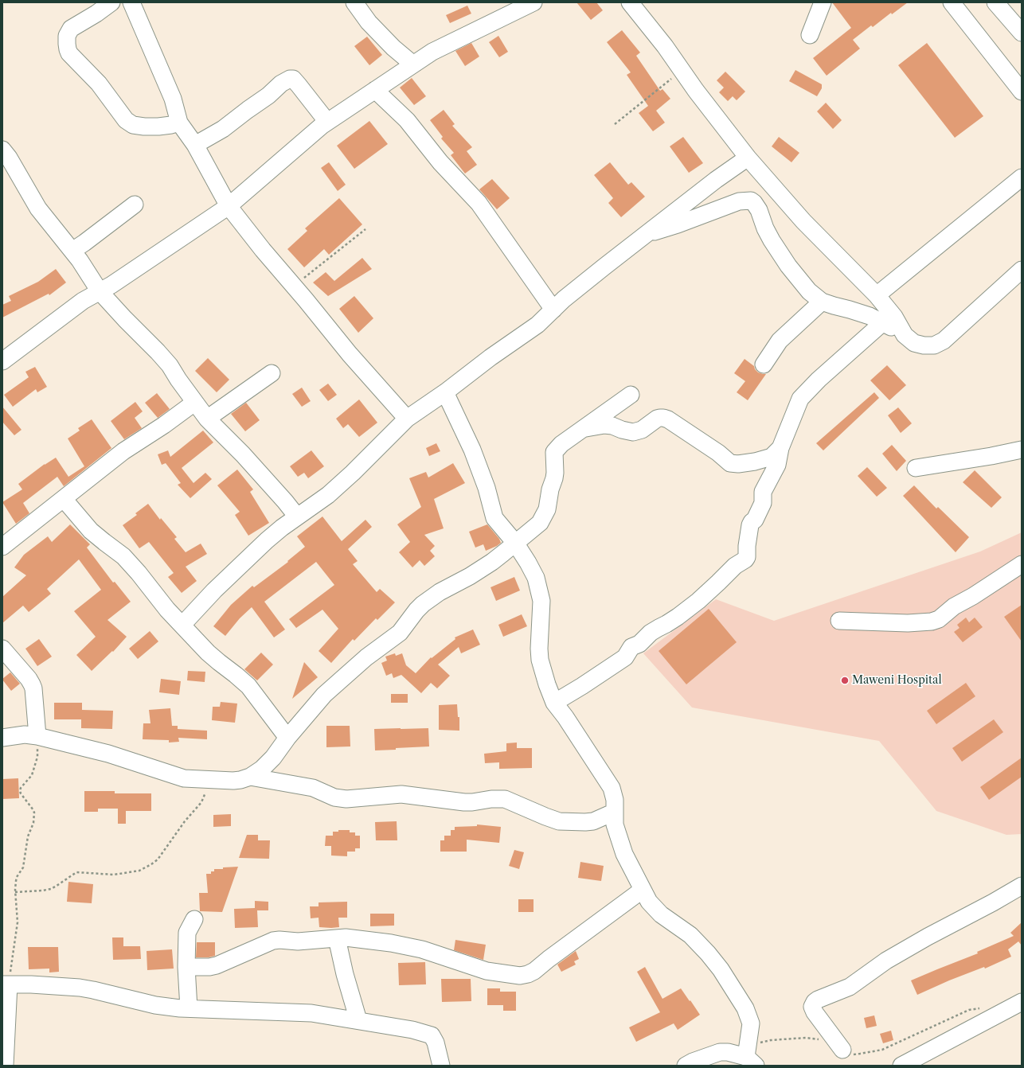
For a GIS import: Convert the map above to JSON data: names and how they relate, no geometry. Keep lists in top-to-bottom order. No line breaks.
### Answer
{"places":["Maweni Hospital"]}
